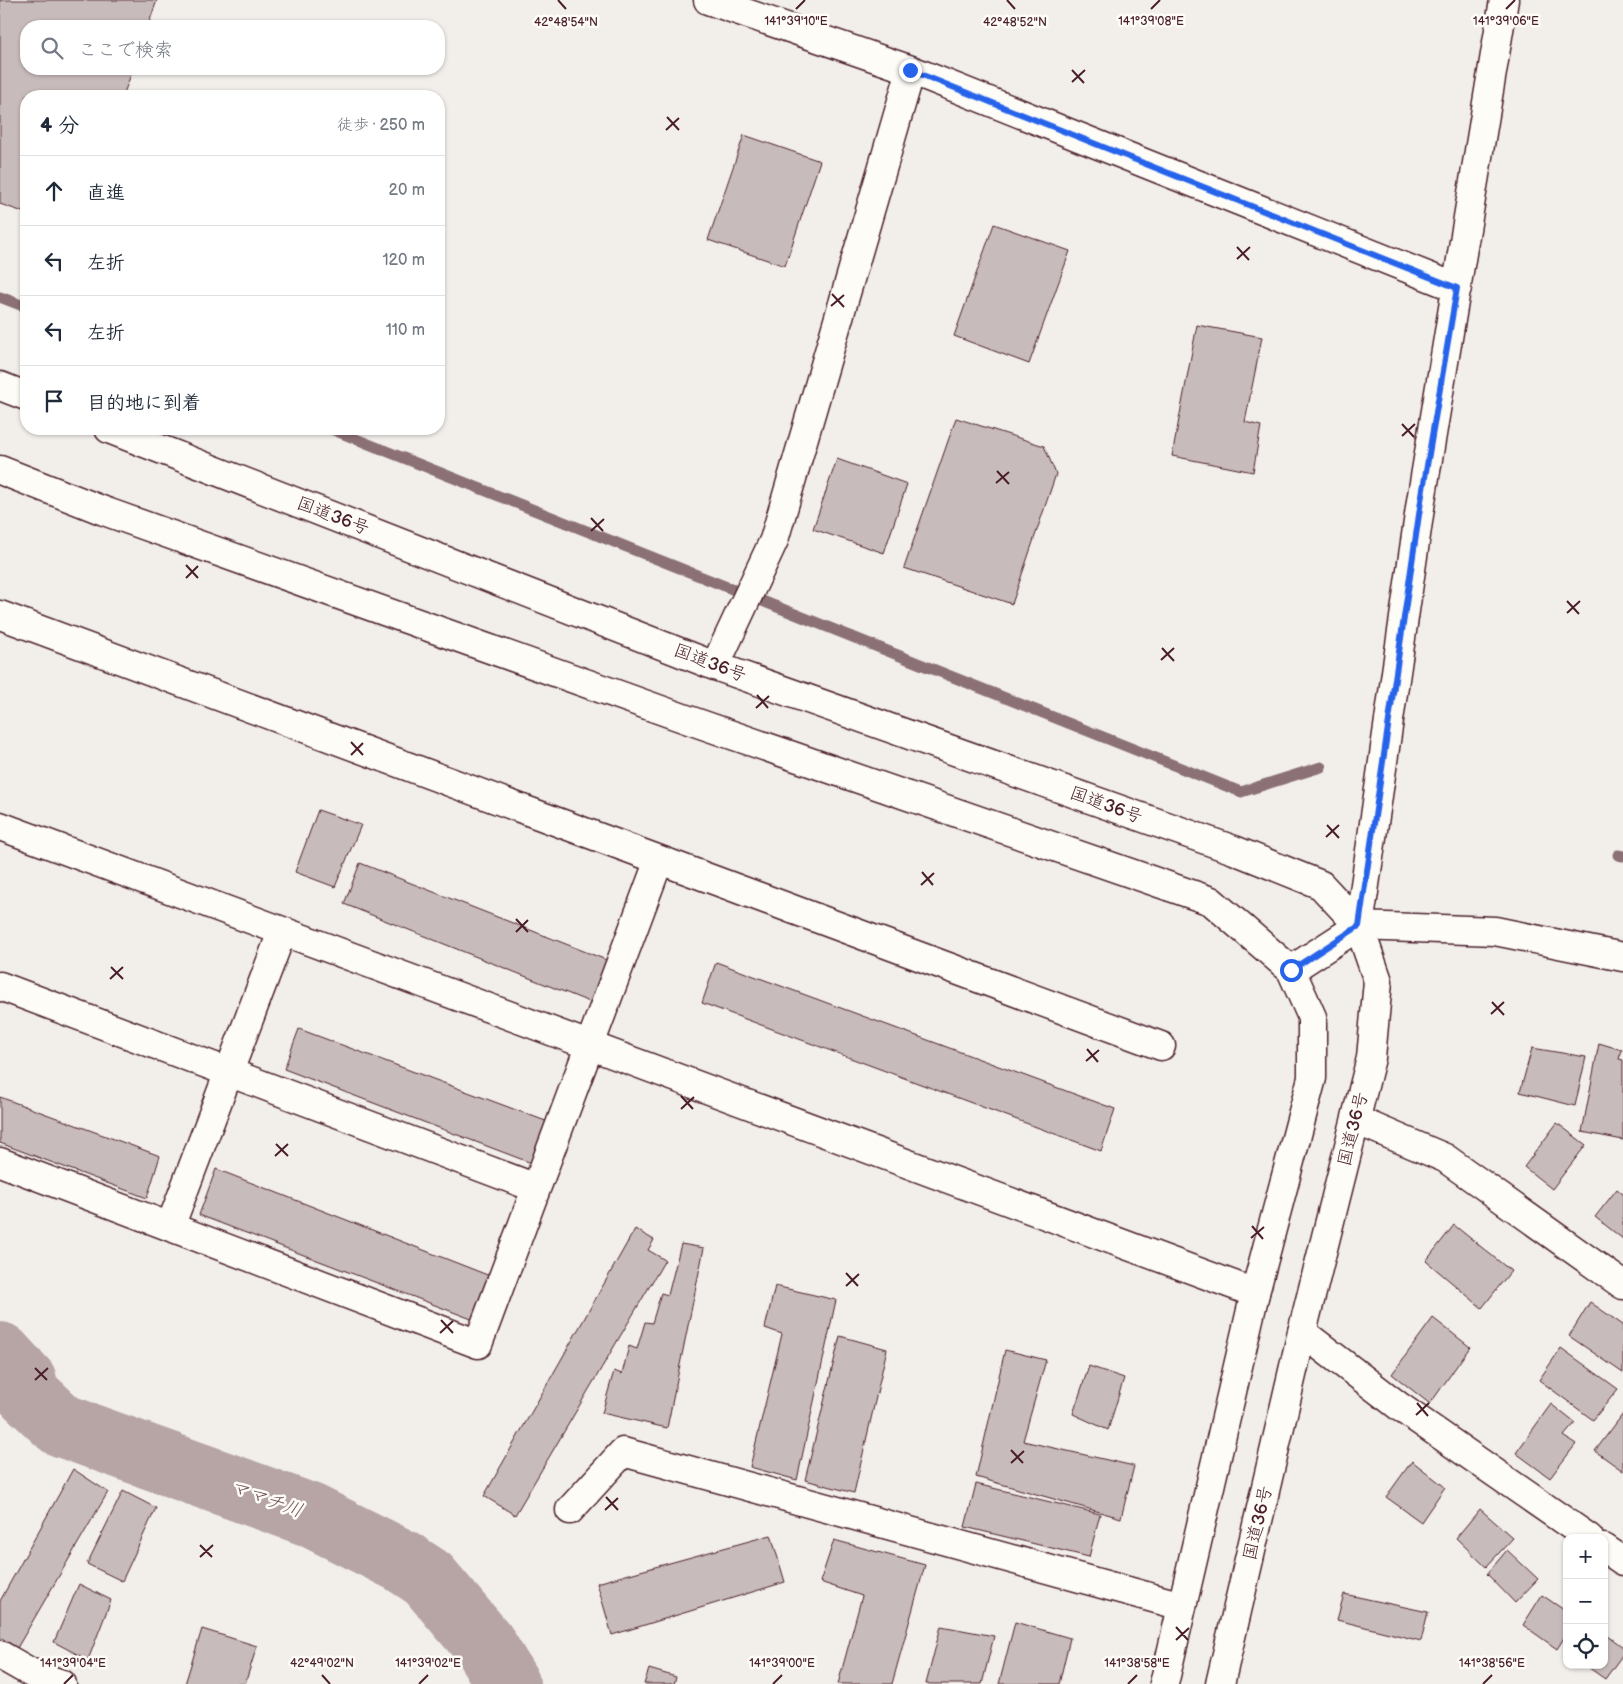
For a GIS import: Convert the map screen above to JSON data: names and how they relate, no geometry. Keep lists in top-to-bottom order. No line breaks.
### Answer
{"streets":{"main road":["国道36号"]},"water":["ママチ川"],"page":{"search":"ここで検索","heading":["4 分","徒歩 · 250 m"],"list":[["直進","20 m"],["左折","120 m"],["左折","110 m"],"目的地に到着"],"map_buttons":["+","−"]},"coordinates":["141°39'10\"E","141°39'08\"E","141°39'06\"E","42°48'54\"N","42°48'52\"N","42°49'02\"N","141°39'04\"E","141°39'02\"E","141°39'00\"E","141°38'58\"E","141°38'56\"E"]}
